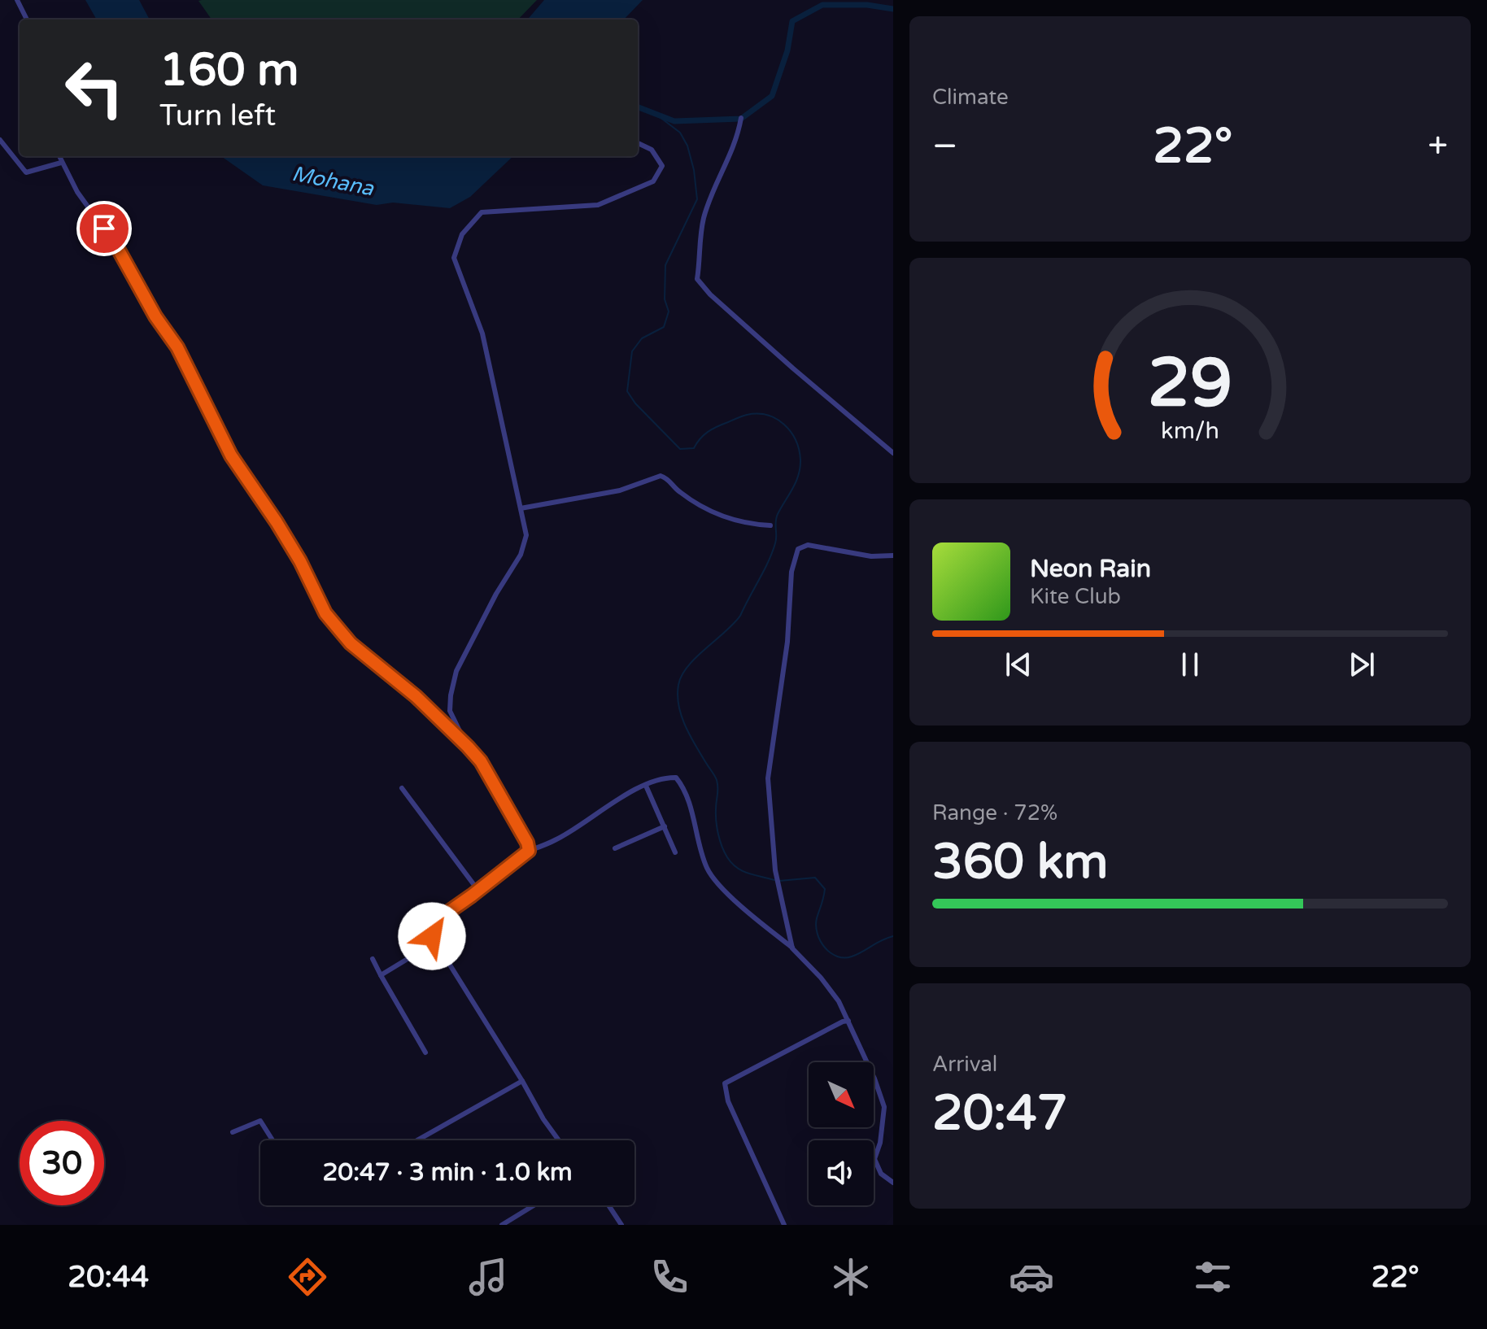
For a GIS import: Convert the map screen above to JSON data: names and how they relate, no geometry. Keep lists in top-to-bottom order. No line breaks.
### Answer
{"water":["Mohana"],"north":"bottom right","page":{"tile":["Climate",["Range · 72%","360 km"],["Arrival","20:47"]],"turn":["160 m","Turn left"],"heat":["−","22°","+"],"song":["Neon Rain","Kite Club"],"limit":"30","trip":"20:47 · 3 min · 1.0 km","tabs":["20:44","22°"],"gauge":["29","km/h"]}}
